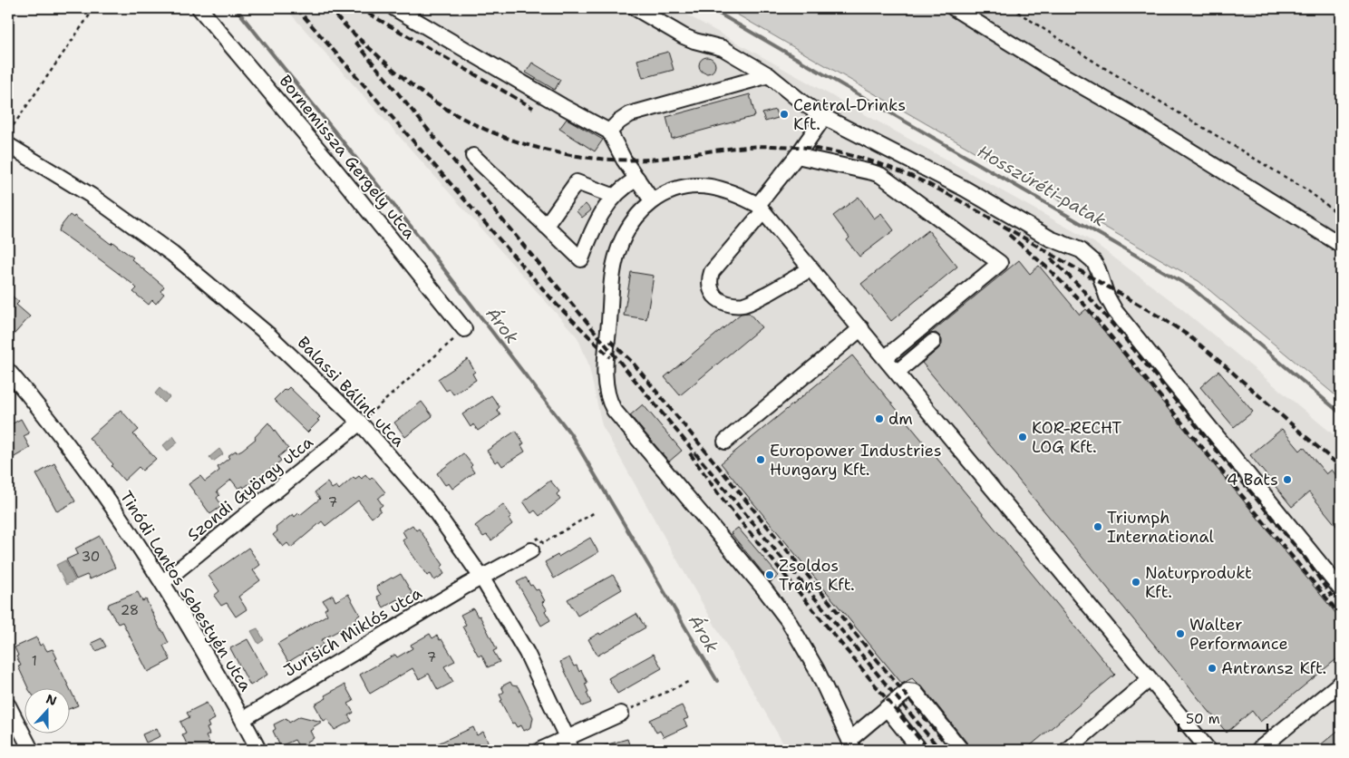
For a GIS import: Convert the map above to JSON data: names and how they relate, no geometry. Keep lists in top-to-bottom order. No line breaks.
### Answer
{"streets":{"street":["Bornemissza Gergely utca","Balassi Bálint utca","Szondi György utca","Tinódi Lantos Sebestyén utca","Jurisich Miklós utca"]},"crossings":[["Balassi Bálint utca","Szondi György utca"],["Balassi Bálint utca","Jurisich Miklós utca"],["Szondi György utca","Tinódi Lantos Sebestyén utca"],["Tinódi Lantos Sebestyén utca","Jurisich Miklós utca"]],"water":["Hosszúréti-patak","Árok"],"places":["Central-Drinks Kft.","dm","KOR-RECHT LOG Kft.","Europower Industries Hungary Kft.","4 Bats","Triumph International","Zsoldos Trans Kft.","Naturprodukt Kft.","Walter Performance","Antransz Kft."],"house_numbers":["7","30","28","7","1"],"scale_bar":"50 m","north":"top"}
